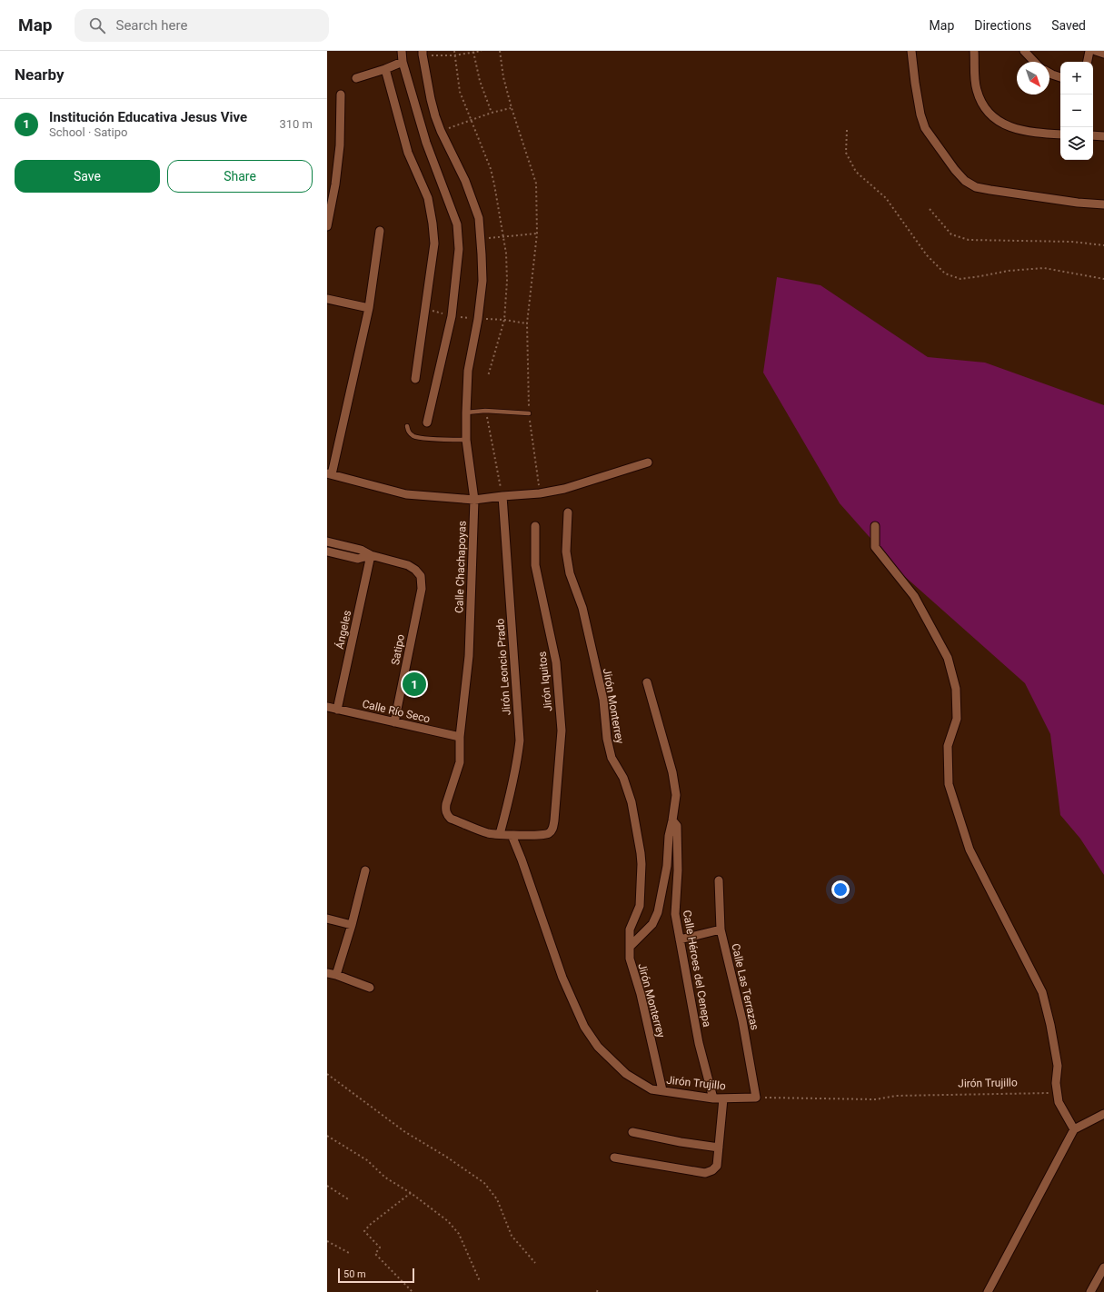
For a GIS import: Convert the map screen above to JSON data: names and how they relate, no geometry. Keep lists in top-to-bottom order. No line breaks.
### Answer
{"streets":{"street":["Calle Chachapoyas","Ángeles","Satipo","Jirón Leoncio Prado","Jirón Iquitos","Jirón Monterrey","Calle Río Seco","Calle Héroes del Cenepa","Calle Las Terrazas","Jirón Trujillo"]},"crossings":[["Calle Chachapoyas","Jirón Leoncio Prado"],["Calle Chachapoyas","Calle Río Seco"],["Ángeles","Satipo"],["Ángeles","Calle Río Seco"],["Satipo","Calle Río Seco"],["Jirón Iquitos","Jirón Trujillo"],["Jirón Monterrey","Calle Héroes del Cenepa"],["Jirón Monterrey","Jirón Trujillo"],["Calle Héroes del Cenepa","Jirón Trujillo"],["Calle Las Terrazas","Jirón Trujillo"]],"scale_bar":"50 m","north":"bottom right","page":{"header":"Map","search":"Search here","nav":["Map","Directions","Saved"],"heading":"Nearby","map_buttons":["+","−"],"list":[{"mark":"1","name":"Institución Educativa Jesus Vive","note":"School · Satipo","value":"310 m"}],"buttons":["Save","Share"],"pins":"1","scale":"50 m"}}
